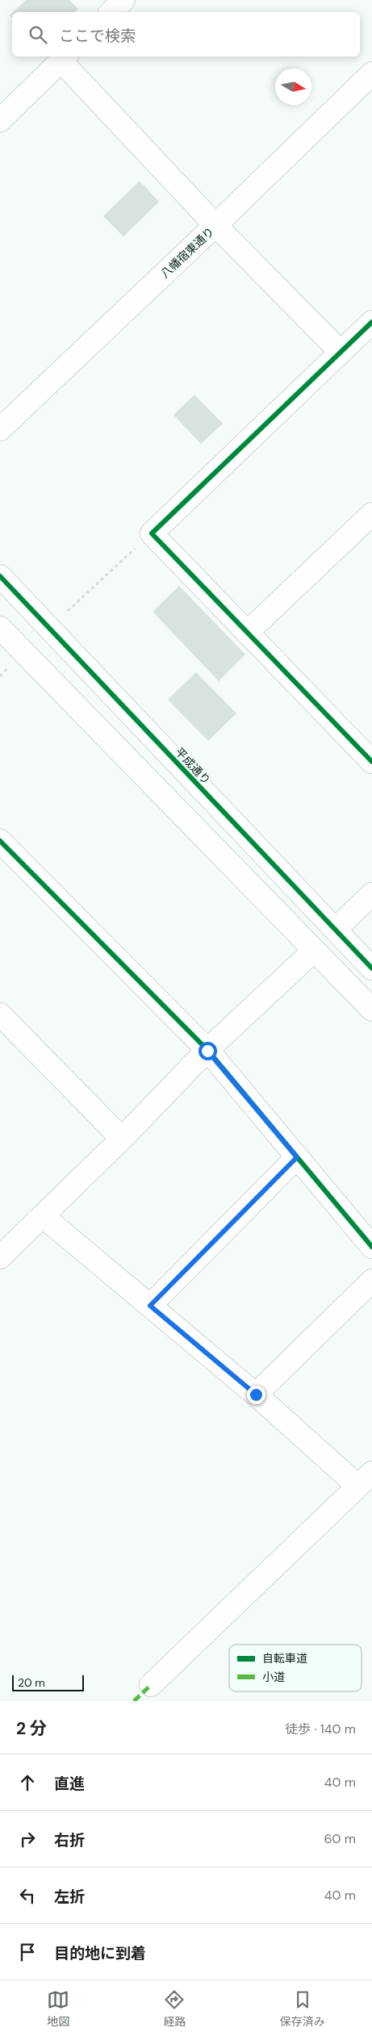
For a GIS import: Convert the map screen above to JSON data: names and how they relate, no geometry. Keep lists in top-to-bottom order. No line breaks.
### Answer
{"streets":{"street":["八幡宿東通り","平成通り"]},"legend":["自転車道","小道"],"scale_bar":"20 m","north":"right","page":{"search":"ここで検索","scale":"20 m","heading":["2 分","徒歩 · 140 m"],"list":[["直進","40 m"],["右折","60 m"],["左折","40 m"],"目的地に到着"],"nav":["地図","経路","保存済み"]}}
